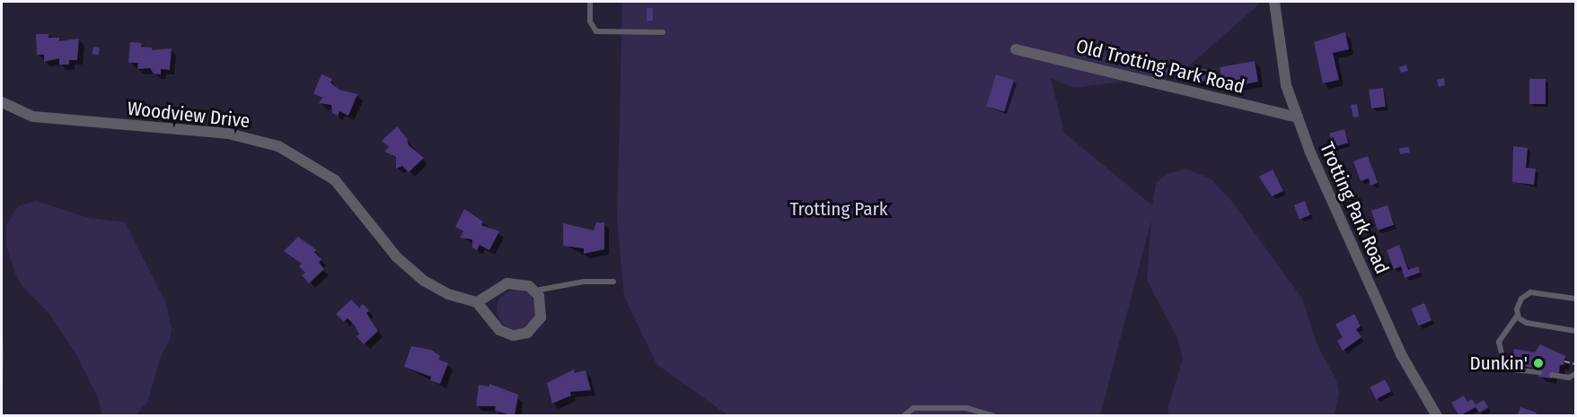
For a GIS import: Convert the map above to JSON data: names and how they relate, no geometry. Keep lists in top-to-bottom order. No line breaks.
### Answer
{"streets":{"street":["Old Trotting Park Road","Woodview Drive","Trotting Park Road"]},"crossings":[["Old Trotting Park Road","Trotting Park Road"]],"parks":["Trotting Park"],"places":["Dunkin'"]}
